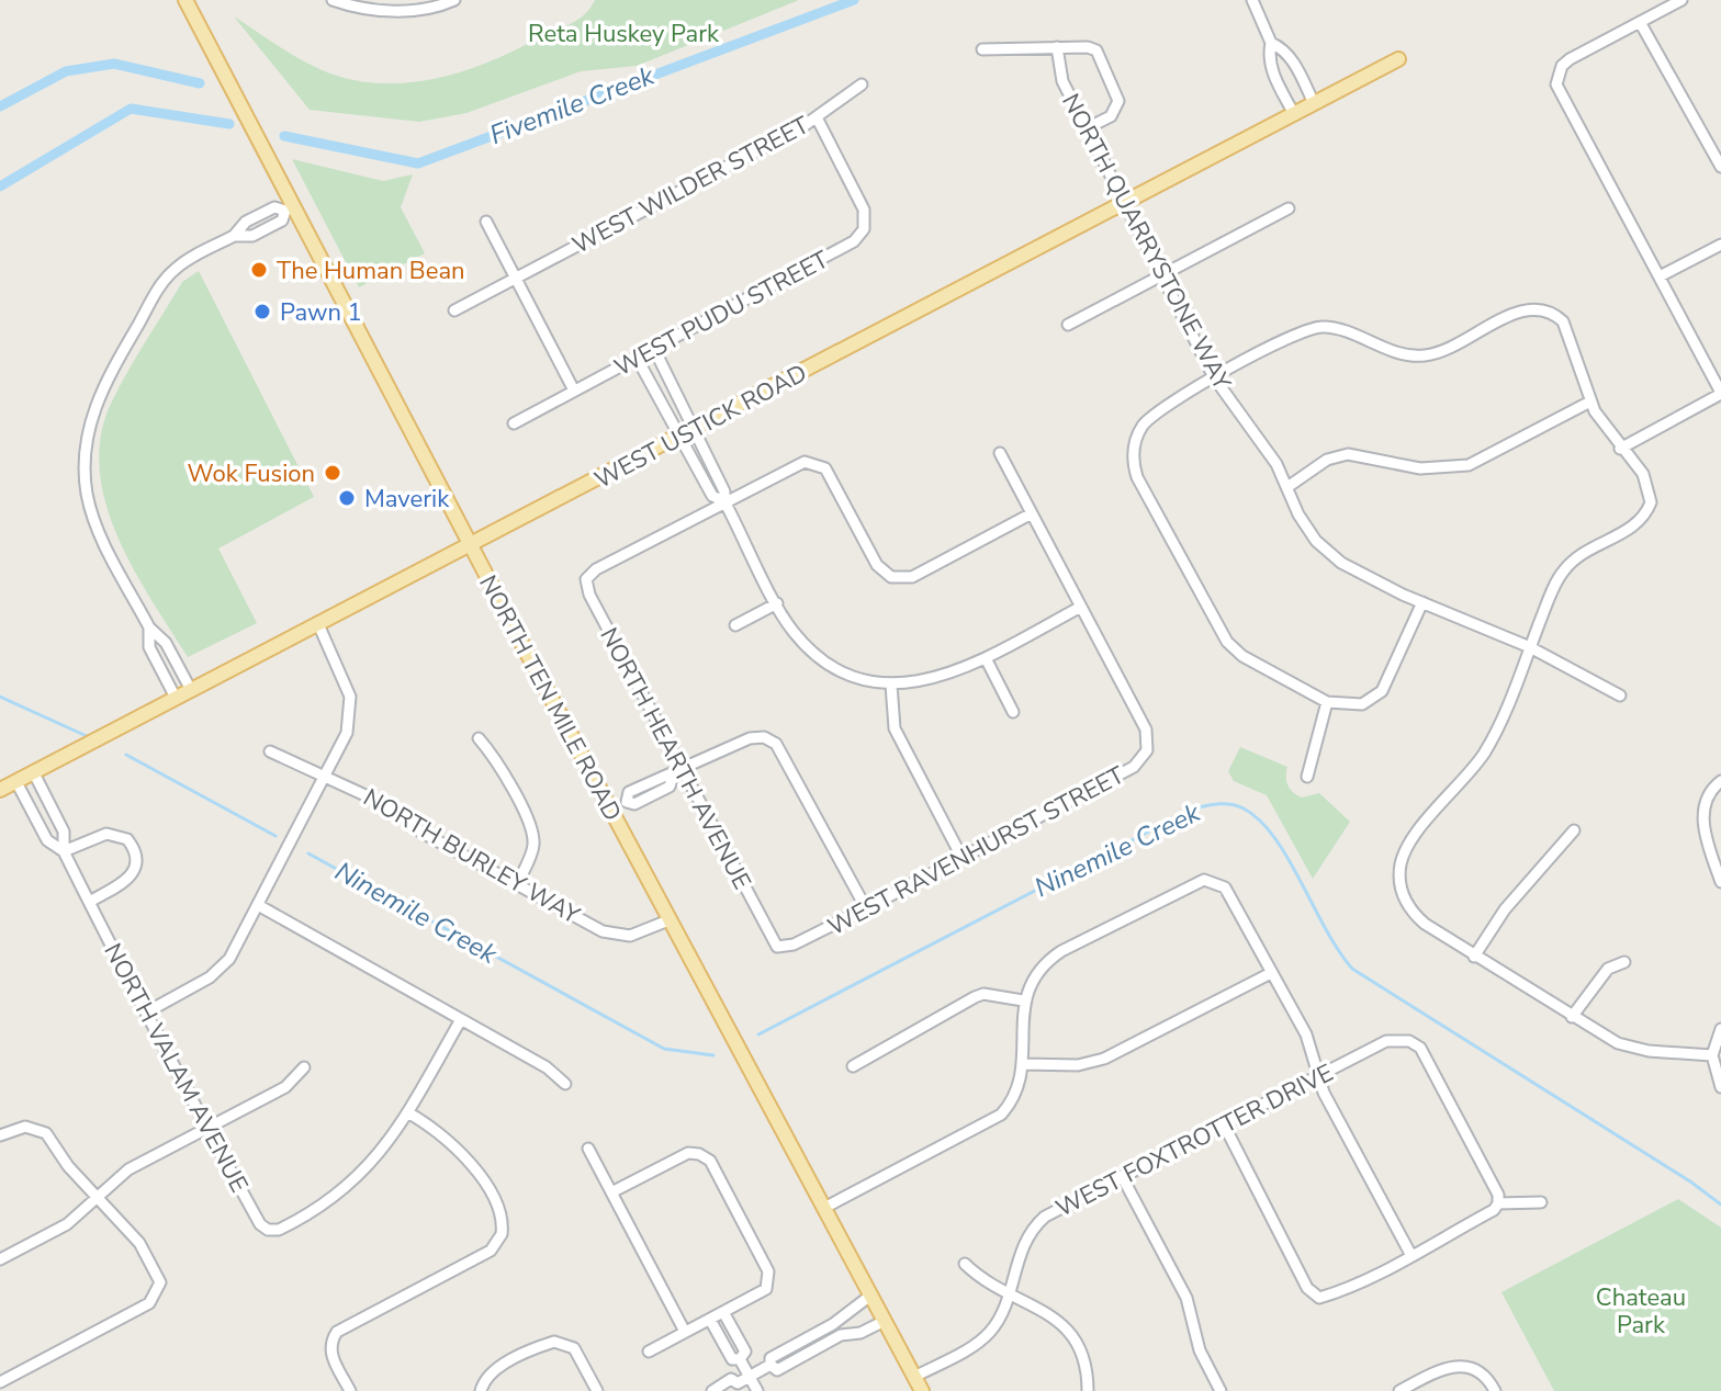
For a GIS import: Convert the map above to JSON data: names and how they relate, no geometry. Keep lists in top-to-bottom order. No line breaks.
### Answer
{"streets":{"main road":["WEST USTICK ROAD","NORTH TEN MILE ROAD"],"street":["WEST WILDER STREET","NORTH QUARRYSTONE WAY","WEST PUDU STREET","NORTH HEARTH AVENUE","WEST RAVENHURST STREET","NORTH BURLEY WAY","NORTH VALAM AVENUE","WEST FOXTROTTER DRIVE"]},"crossings":[["WEST WILDER STREET","WEST PUDU STREET"],["NORTH QUARRYSTONE WAY","WEST USTICK ROAD"],["WEST USTICK ROAD","NORTH TEN MILE ROAD"],["WEST USTICK ROAD","NORTH VALAM AVENUE"],["NORTH TEN MILE ROAD","NORTH BURLEY WAY"],["NORTH TEN MILE ROAD","WEST FOXTROTTER DRIVE"],["NORTH HEARTH AVENUE","WEST RAVENHURST STREET"]],"water":["Fivemile Creek","Ninemile Creek"],"parks":["Reta Huskey Park","Chateau Park"],"places":["The Human Bean","Pawn 1","Wok Fusion","Maverik"]}
